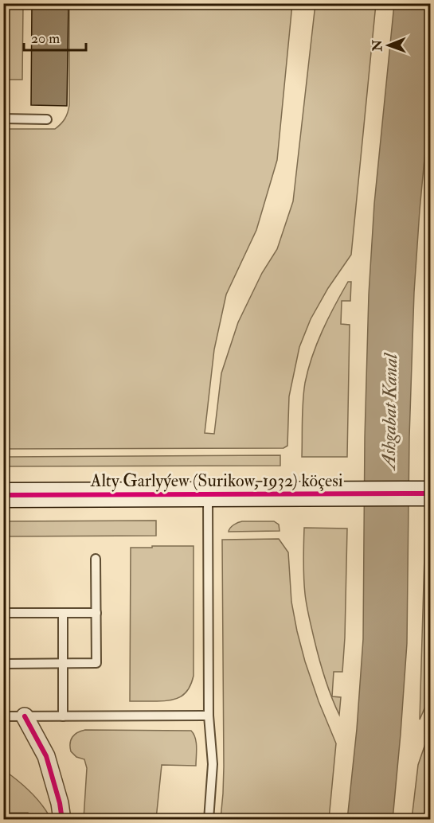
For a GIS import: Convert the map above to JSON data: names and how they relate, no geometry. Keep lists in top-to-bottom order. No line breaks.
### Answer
{"streets":{"street":["Alty Garlyýew (Surikow, 1932) köçesi"]},"water":["Ashgabat Kanal"],"scale_bar":"20 m","north":"left"}
